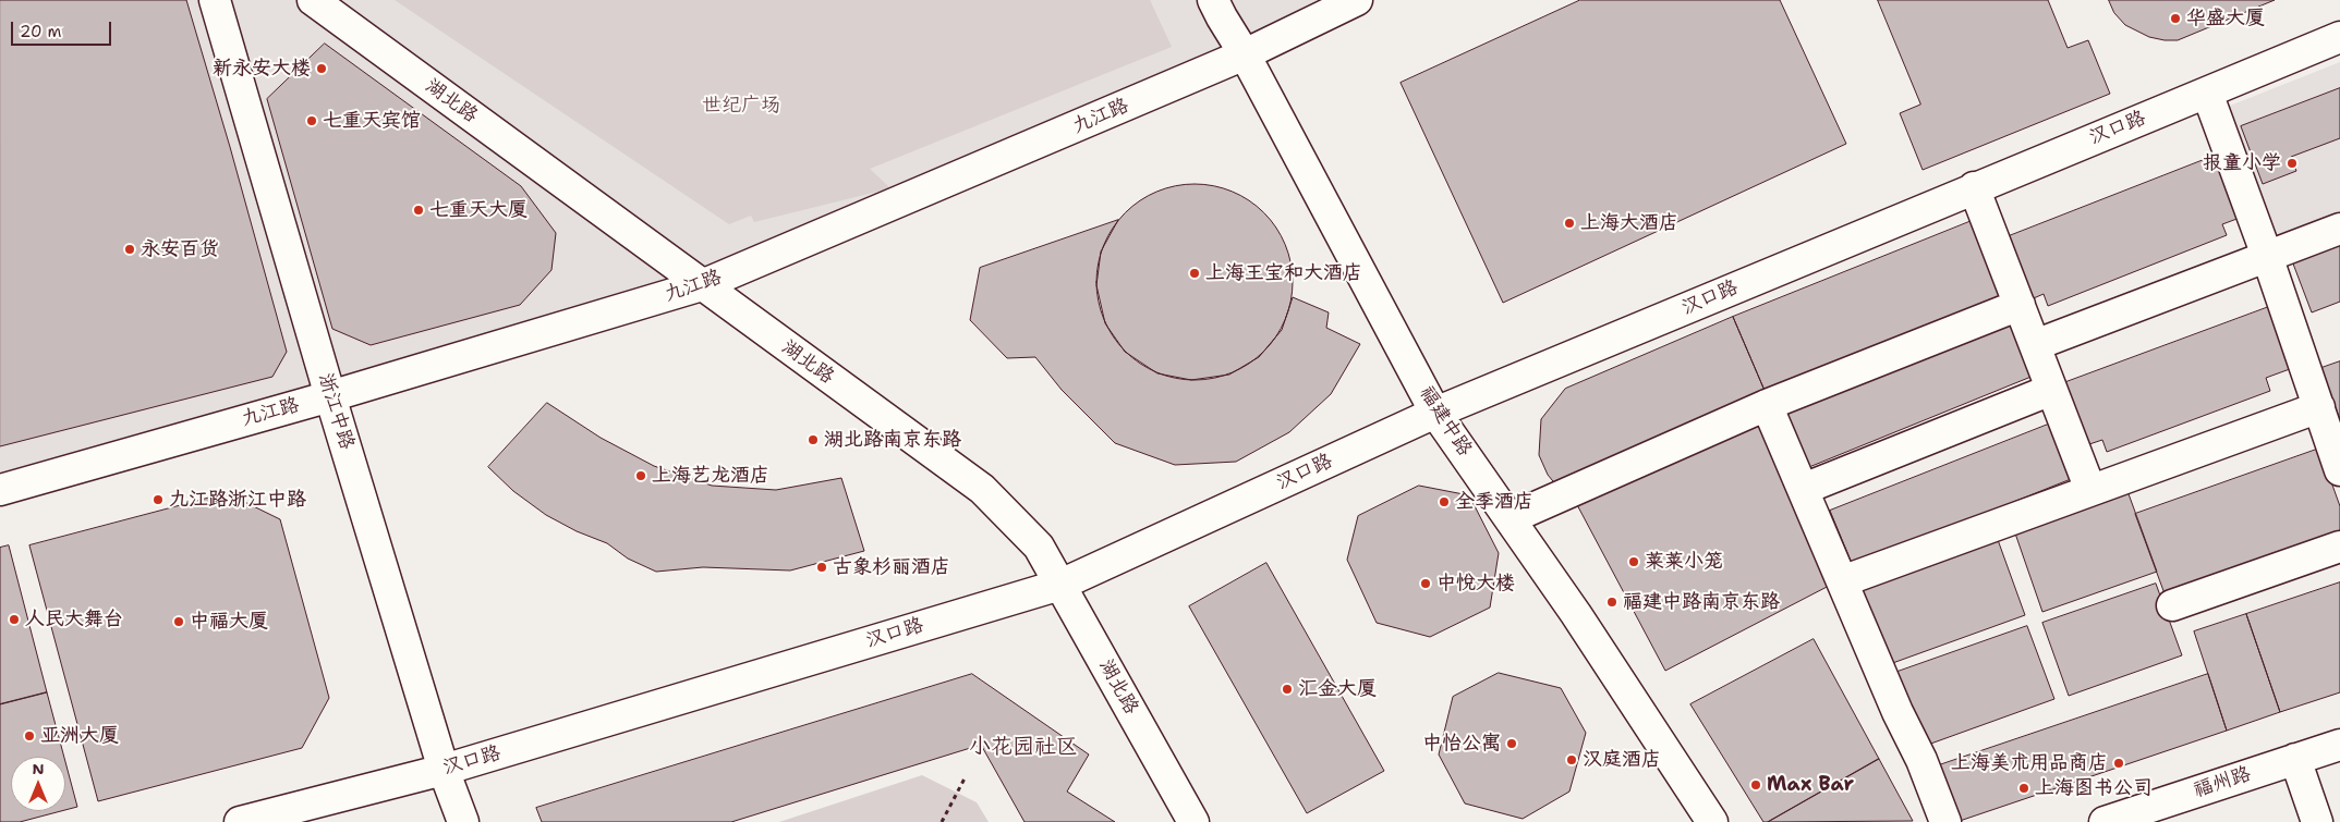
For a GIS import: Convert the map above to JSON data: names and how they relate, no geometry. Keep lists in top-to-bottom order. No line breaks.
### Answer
{"streets":{"street":["湖北路","九江路","汉口路","浙江中路","福建中路","福州路"]},"crossings":[["湖北路","九江路"],["湖北路","汉口路"],["九江路","浙江中路"],["九江路","福建中路"],["汉口路","浙江中路"],["汉口路","福建中路"]],"districts":["小花园社区"],"parks":["世纪广场"],"places":["华盛大厦","新永安大楼","七重天宾馆","报童小学","七重天大厦","上海大酒店","永安百货","上海王宝和大酒店","湖北路南京东路","上海艺龙酒店","九江路浙江中路","全季酒店","莱莱小笼","古象杉丽酒店","中悦大楼","福建中路南京东路","人民大舞台","中福大厦","汇金大厦","亚洲大厦","中怡公寓","汉庭酒店","上海美术用品商店","Max Bar","上海图书公司"],"scale_bar":"20 m","north":"top"}
